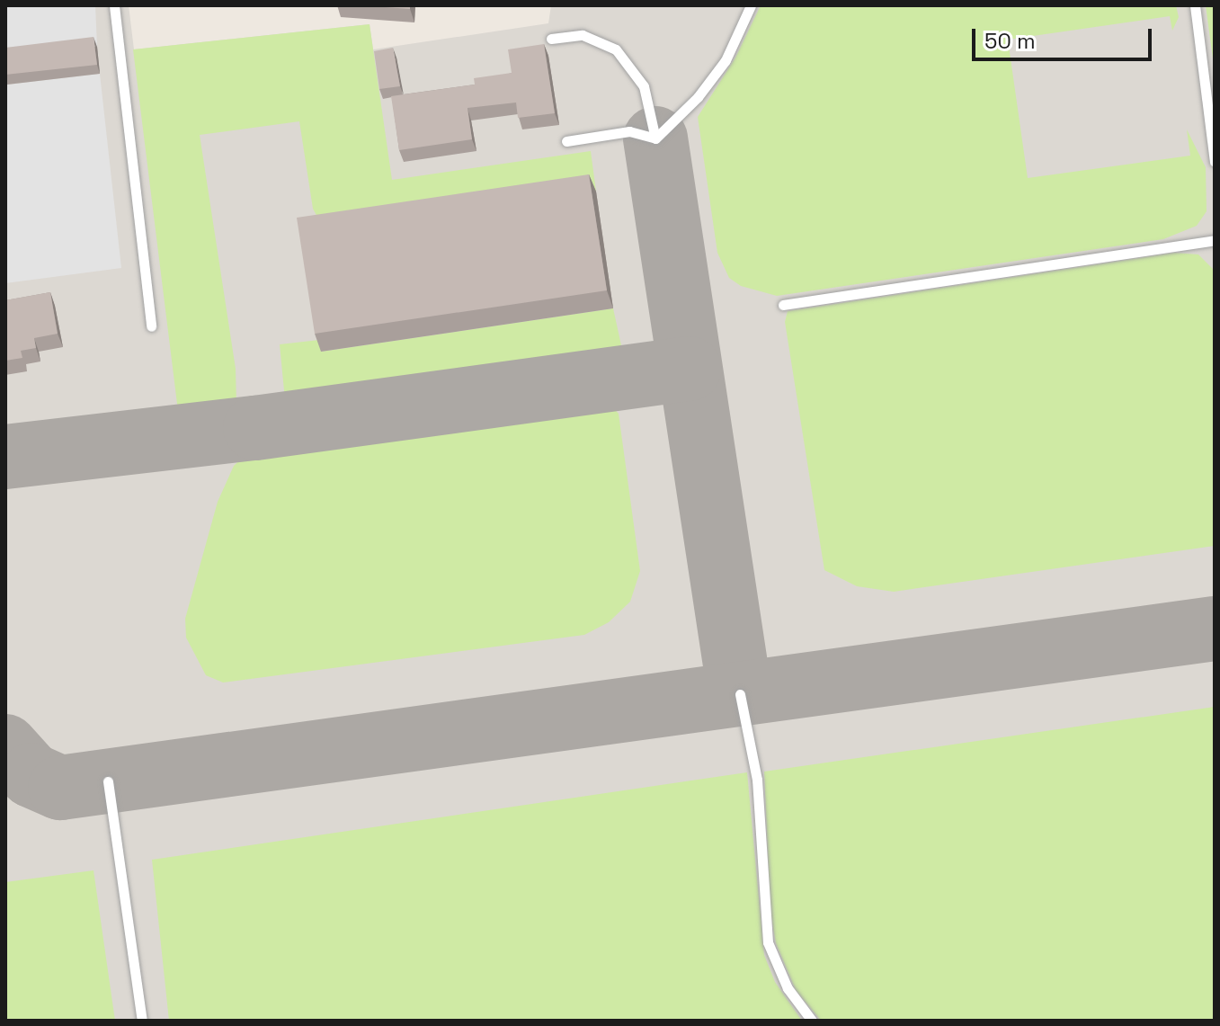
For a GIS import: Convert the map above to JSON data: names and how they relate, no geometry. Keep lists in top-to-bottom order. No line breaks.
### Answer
{"scale_bar":"50 m"}
